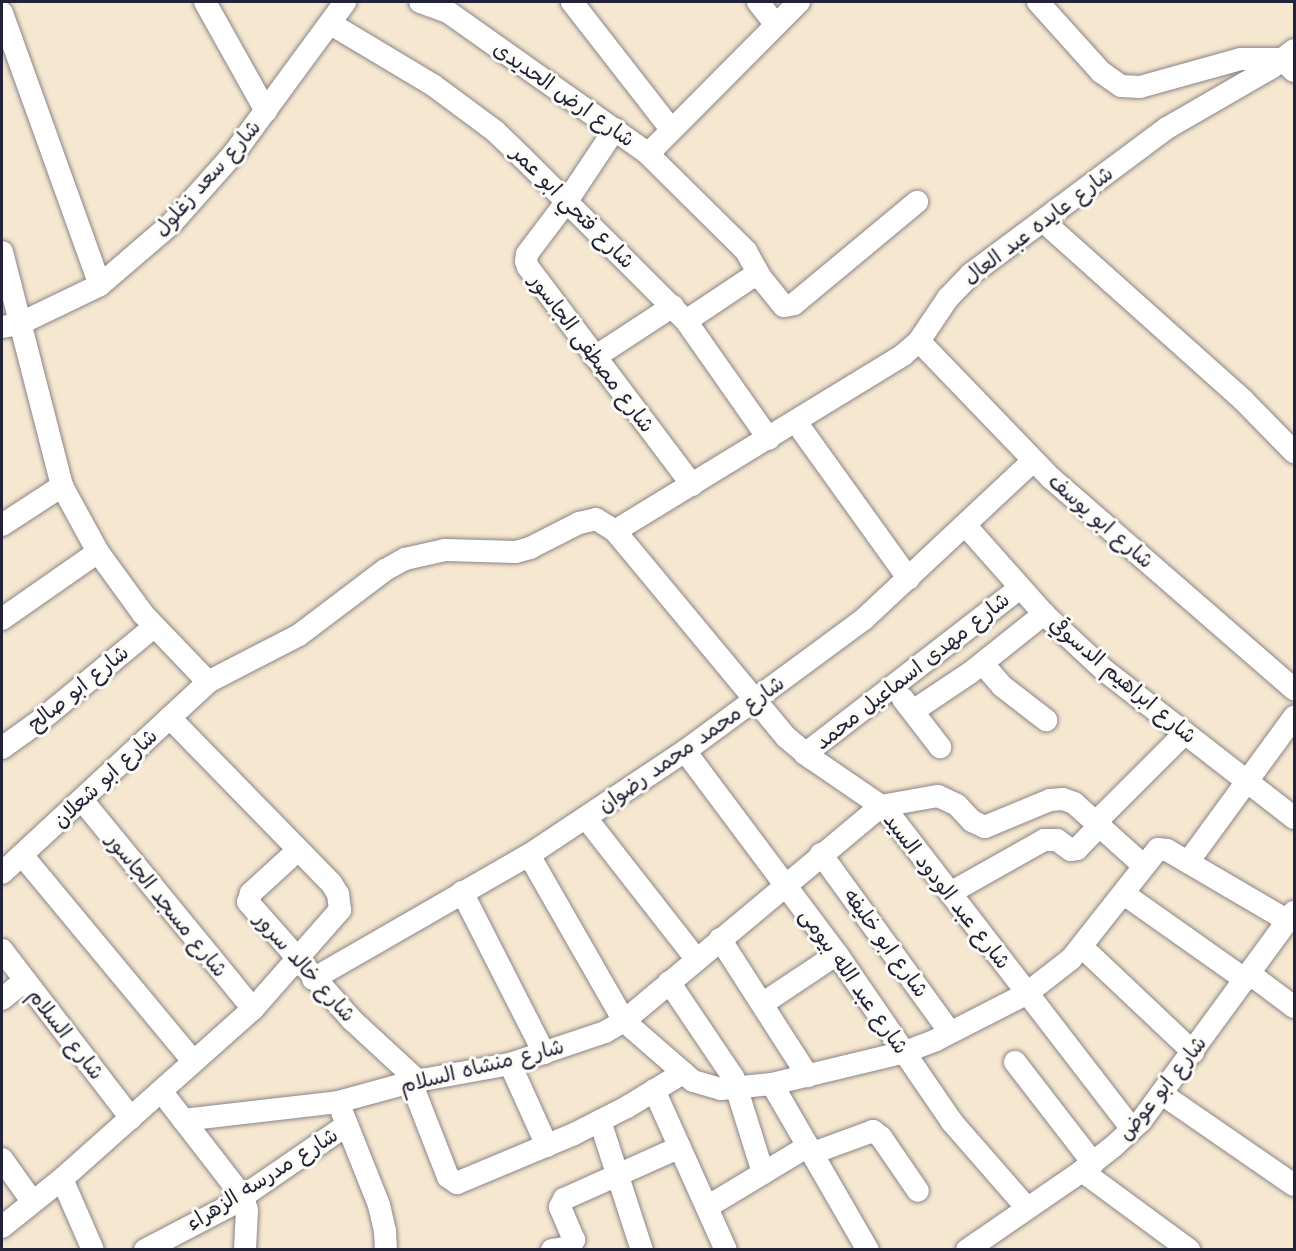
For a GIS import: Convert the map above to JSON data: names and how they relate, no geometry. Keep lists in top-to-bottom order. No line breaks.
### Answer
{"streets":{"street":["شارع ارض الحديدى","شارع سعد زغلول","شارع فتحي ابو عمر","شارع عايده عبد العال","شارع مصطفى الجاسور","شارع ابو يوسف","شارع مهدى اسماعيل محمد","شارع ابراهيم الدسوقي","شارع ابو صالح","شارع محمد محمد رضوان","شارع ابو شعلان","شارع عبد الودود السيد","شارع مسجد الجاسور","شارع ابو خليفه","شارع خالد سرور","شارع عبد الله بيومى","شارع السلام","شارع منشاه السلام","شارع ابو عوض","شارع مدرسه الزهراء"]},"crossings":[["شارع ارض الحديدى","شارع مصطفى الجاسور"],["شارع سعد زغلول","شارع فتحي ابو عمر"],["شارع فتحي ابو عمر","شارع عايده عبد العال"],["شارع فتحي ابو عمر","شارع مصطفى الجاسور"],["شارع عايده عبد العال","شارع مصطفى الجاسور"],["شارع عايده عبد العال","شارع ابو يوسف"],["شارع عايده عبد العال","شارع ابو شعلان"],["شارع عايده عبد العال","شارع عبد الودود السيد"],["شارع ابو يوسف","شارع محمد محمد رضوان"],["شارع مهدى اسماعيل محمد","شارع ابراهيم الدسوقي"],["شارع مهدى اسماعيل محمد","شارع عبد الودود السيد"],["شارع ابراهيم الدسوقي","شارع محمد محمد رضوان"],["شارع محمد محمد رضوان","شارع عبد الودود السيد"],["شارع محمد محمد رضوان","شارع خالد سرور"],["شارع محمد محمد رضوان","شارع عبد الله بيومى"],["شارع ابو شعلان","شارع عبد الودود السيد"],["شارع ابو شعلان","شارع مسجد الجاسور"],["شارع عبد الودود السيد","شارع منشاه السلام"],["شارع عبد الودود السيد","شارع ابو عوض"],["شارع ابو خليفه","شارع منشاه السلام"],["شارع خالد سرور","شارع منشاه السلام"],["شارع عبد الله بيومى","شارع منشاه السلام"],["شارع عبد الله بيومى","شارع ابو عوض"]]}
